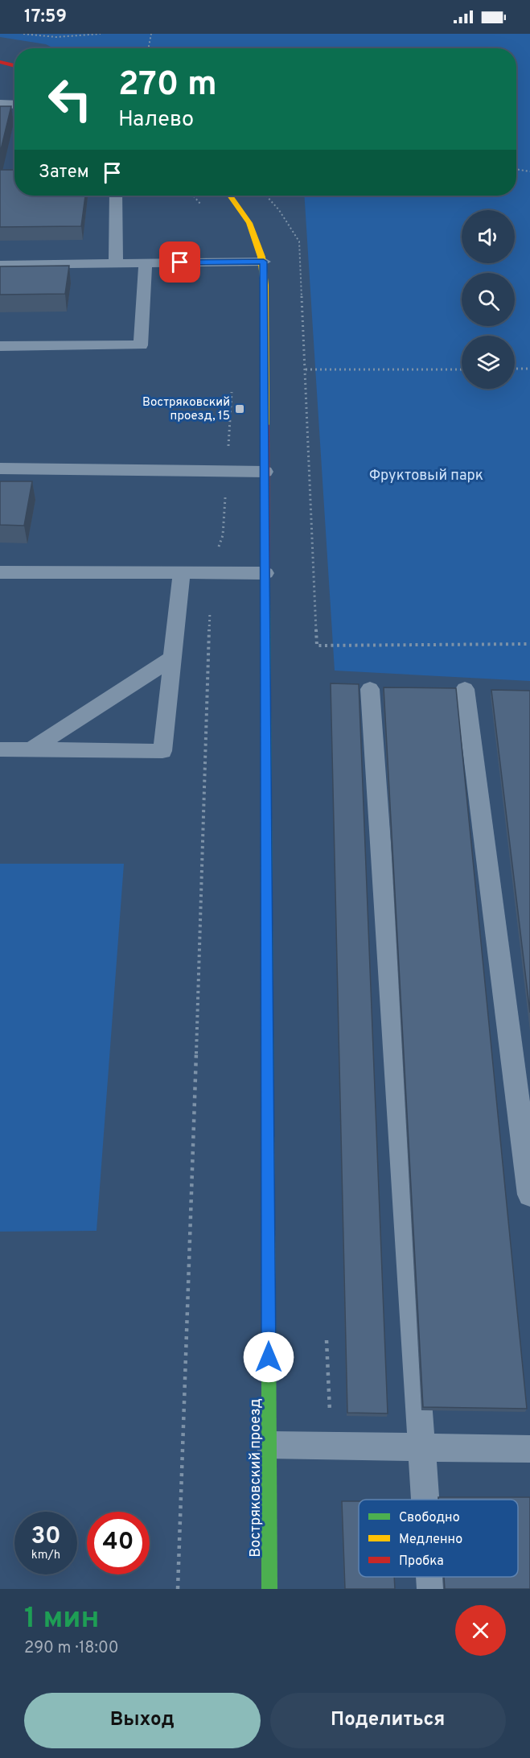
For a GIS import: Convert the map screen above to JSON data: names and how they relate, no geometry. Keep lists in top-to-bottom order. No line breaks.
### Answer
{"streets":{"street":["Востряковский проезд"]},"parks":["Фруктовый парк"],"places":{"transit":["Востряковский проезд, 15"]},"legend":["Свободно","Медленно","Пробка"],"page":{"status":"17:59","turn":["270 m","Налево"],"then":"Затем","speed":"30 km/h","limit":"40","heading":["1 мин","290 m · 18:00"],"buttons":["Выход","Поделиться"]}}
